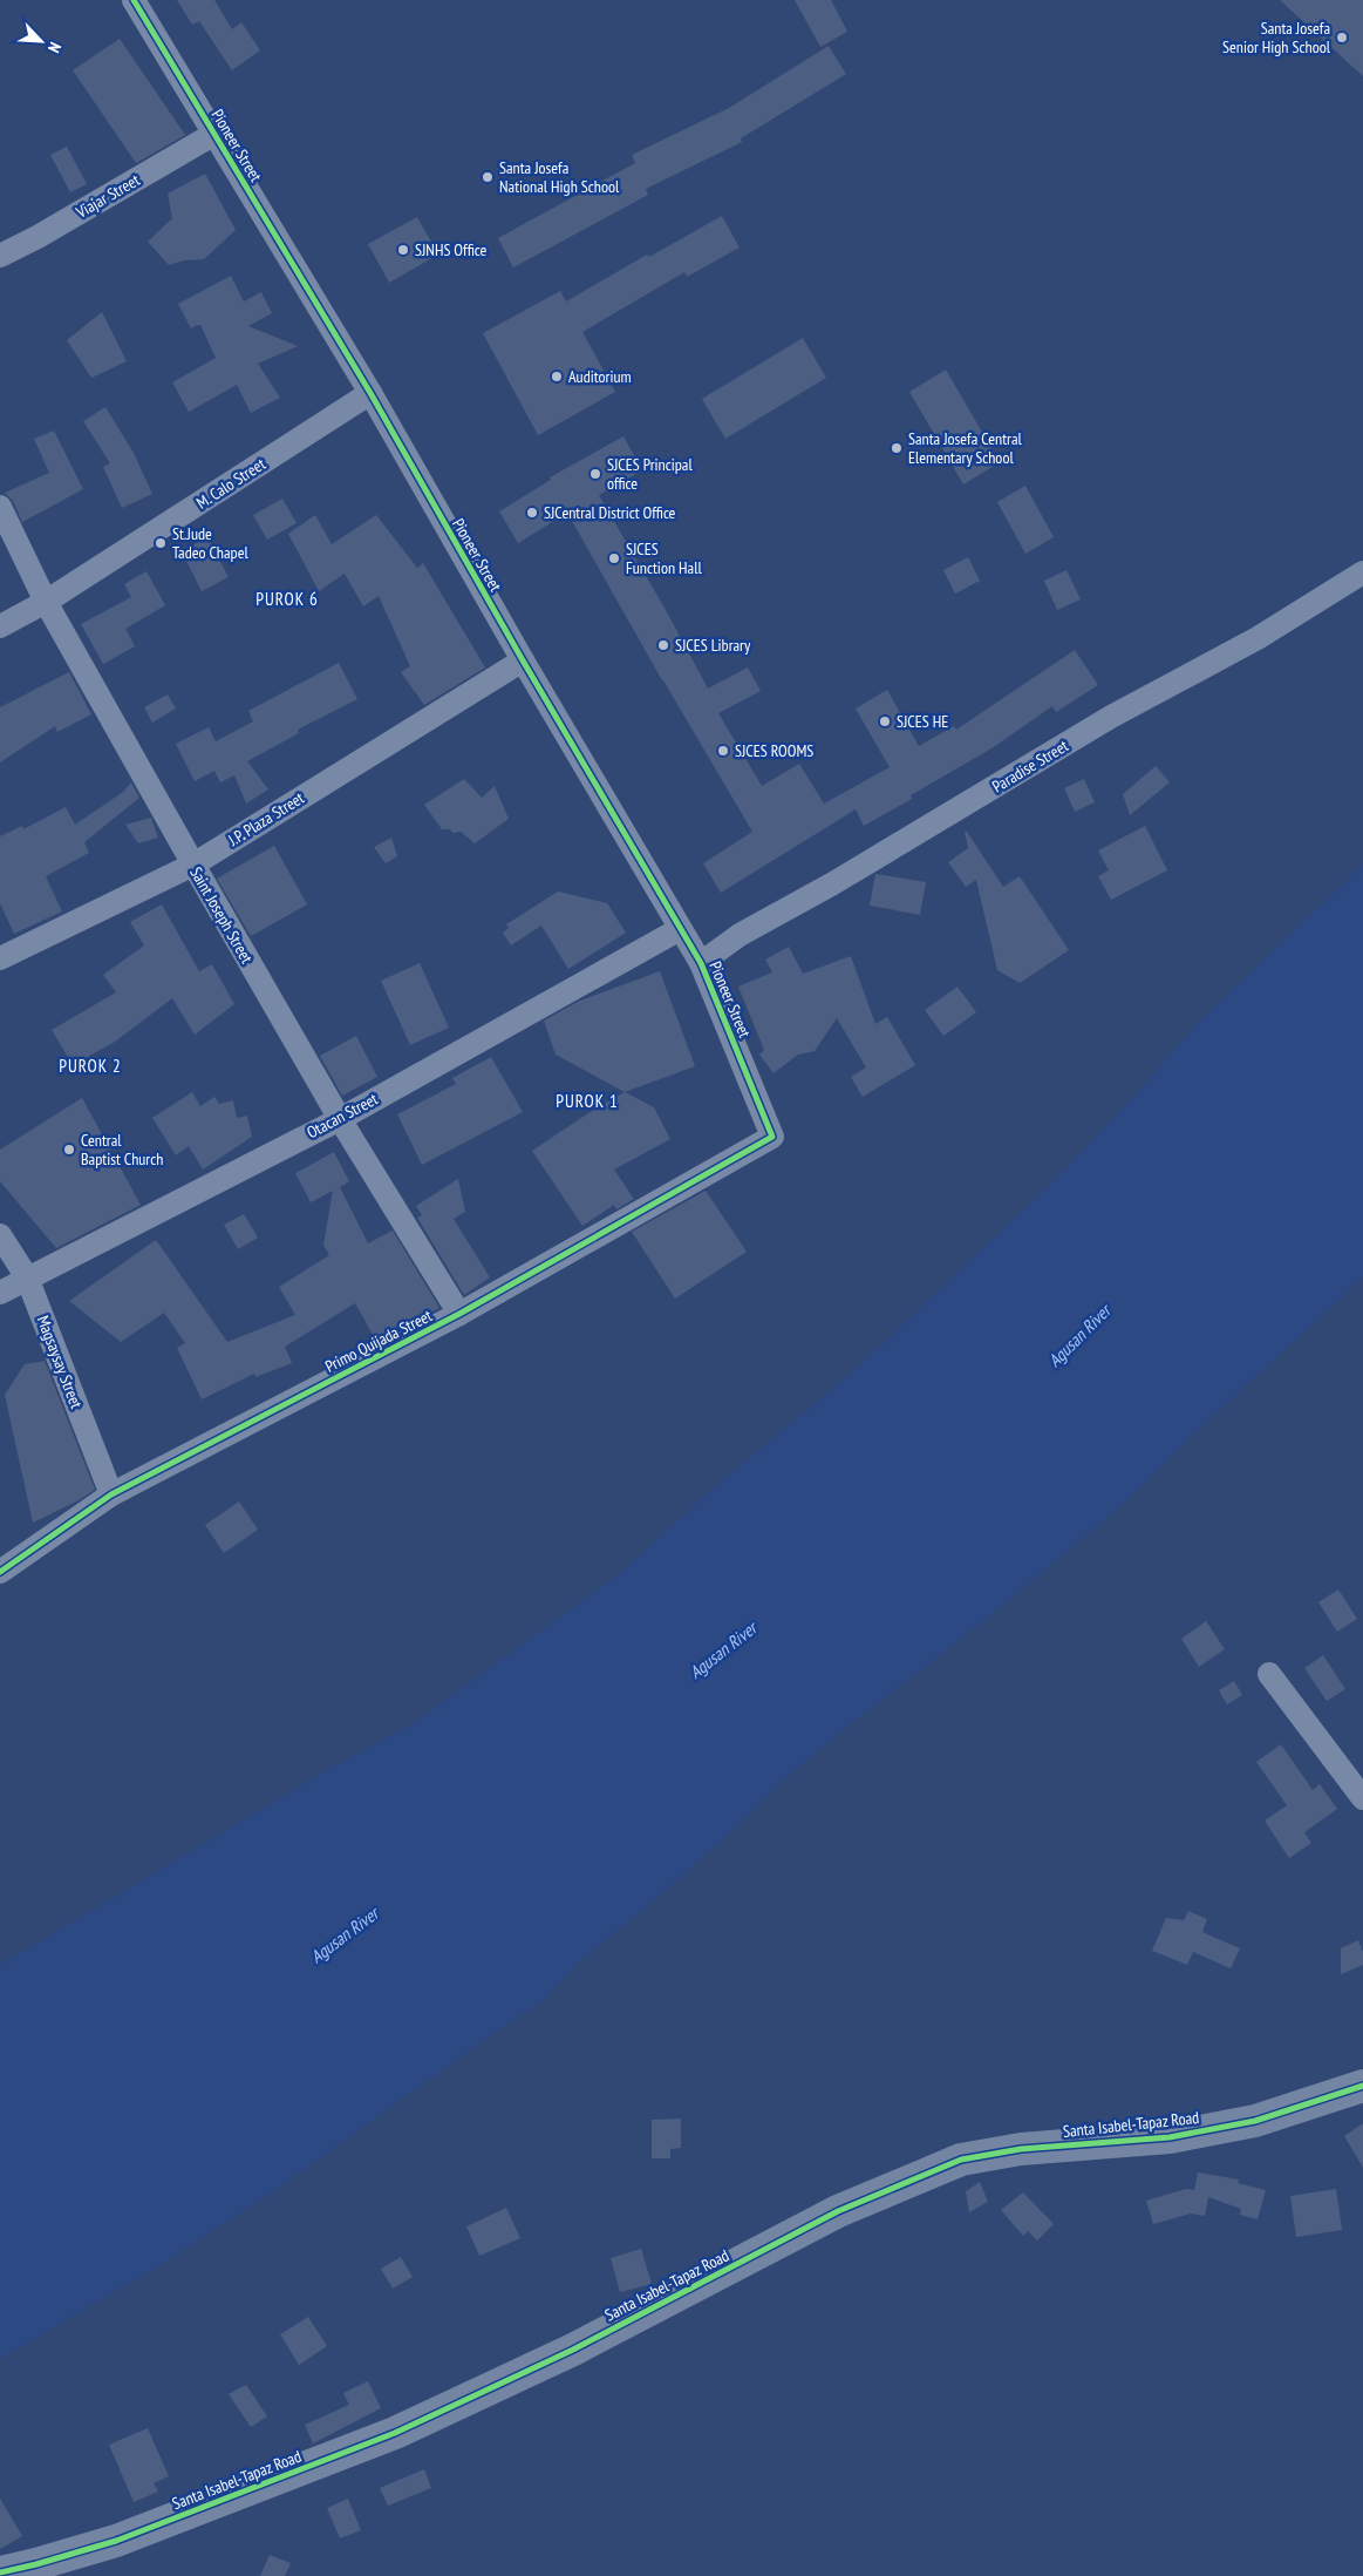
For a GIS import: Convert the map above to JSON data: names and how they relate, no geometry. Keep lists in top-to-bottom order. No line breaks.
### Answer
{"streets":{"street":["Pioneer Street","Viajar Street","M. Calo Street","Paradise Street","J.P. Plaza Street","Saint Joseph Street","Otacan Street","Primo Quijada Street","Magsaysay Street","Santa Isabel-Tapaz Road"]},"crossings":[["Pioneer Street","Viajar Street"],["Pioneer Street","M. Calo Street"],["Pioneer Street","Paradise Street"],["Pioneer Street","J.P. Plaza Street"],["Pioneer Street","Otacan Street"],["Pioneer Street","Primo Quijada Street"],["M. Calo Street","Saint Joseph Street"],["J.P. Plaza Street","Saint Joseph Street"],["Saint Joseph Street","Otacan Street"],["Saint Joseph Street","Primo Quijada Street"],["Otacan Street","Magsaysay Street"],["Primo Quijada Street","Magsaysay Street"]],"districts":["PUROK 6","PUROK 2","PUROK 1"],"water":["Agusan River"],"places":["Santa Josefa Senior High School","Santa Josefa National High School","SJNHS Office","Auditorium","Santa Josefa Central Elementary School","SJCES Principal office","SJCentral District Office","St.Jude Tadeo Chapel","SJCES Function Hall","SJCES Library","SJCES HE","SJCES ROOMS","Central Baptist Church"],"north":"bottom right"}
